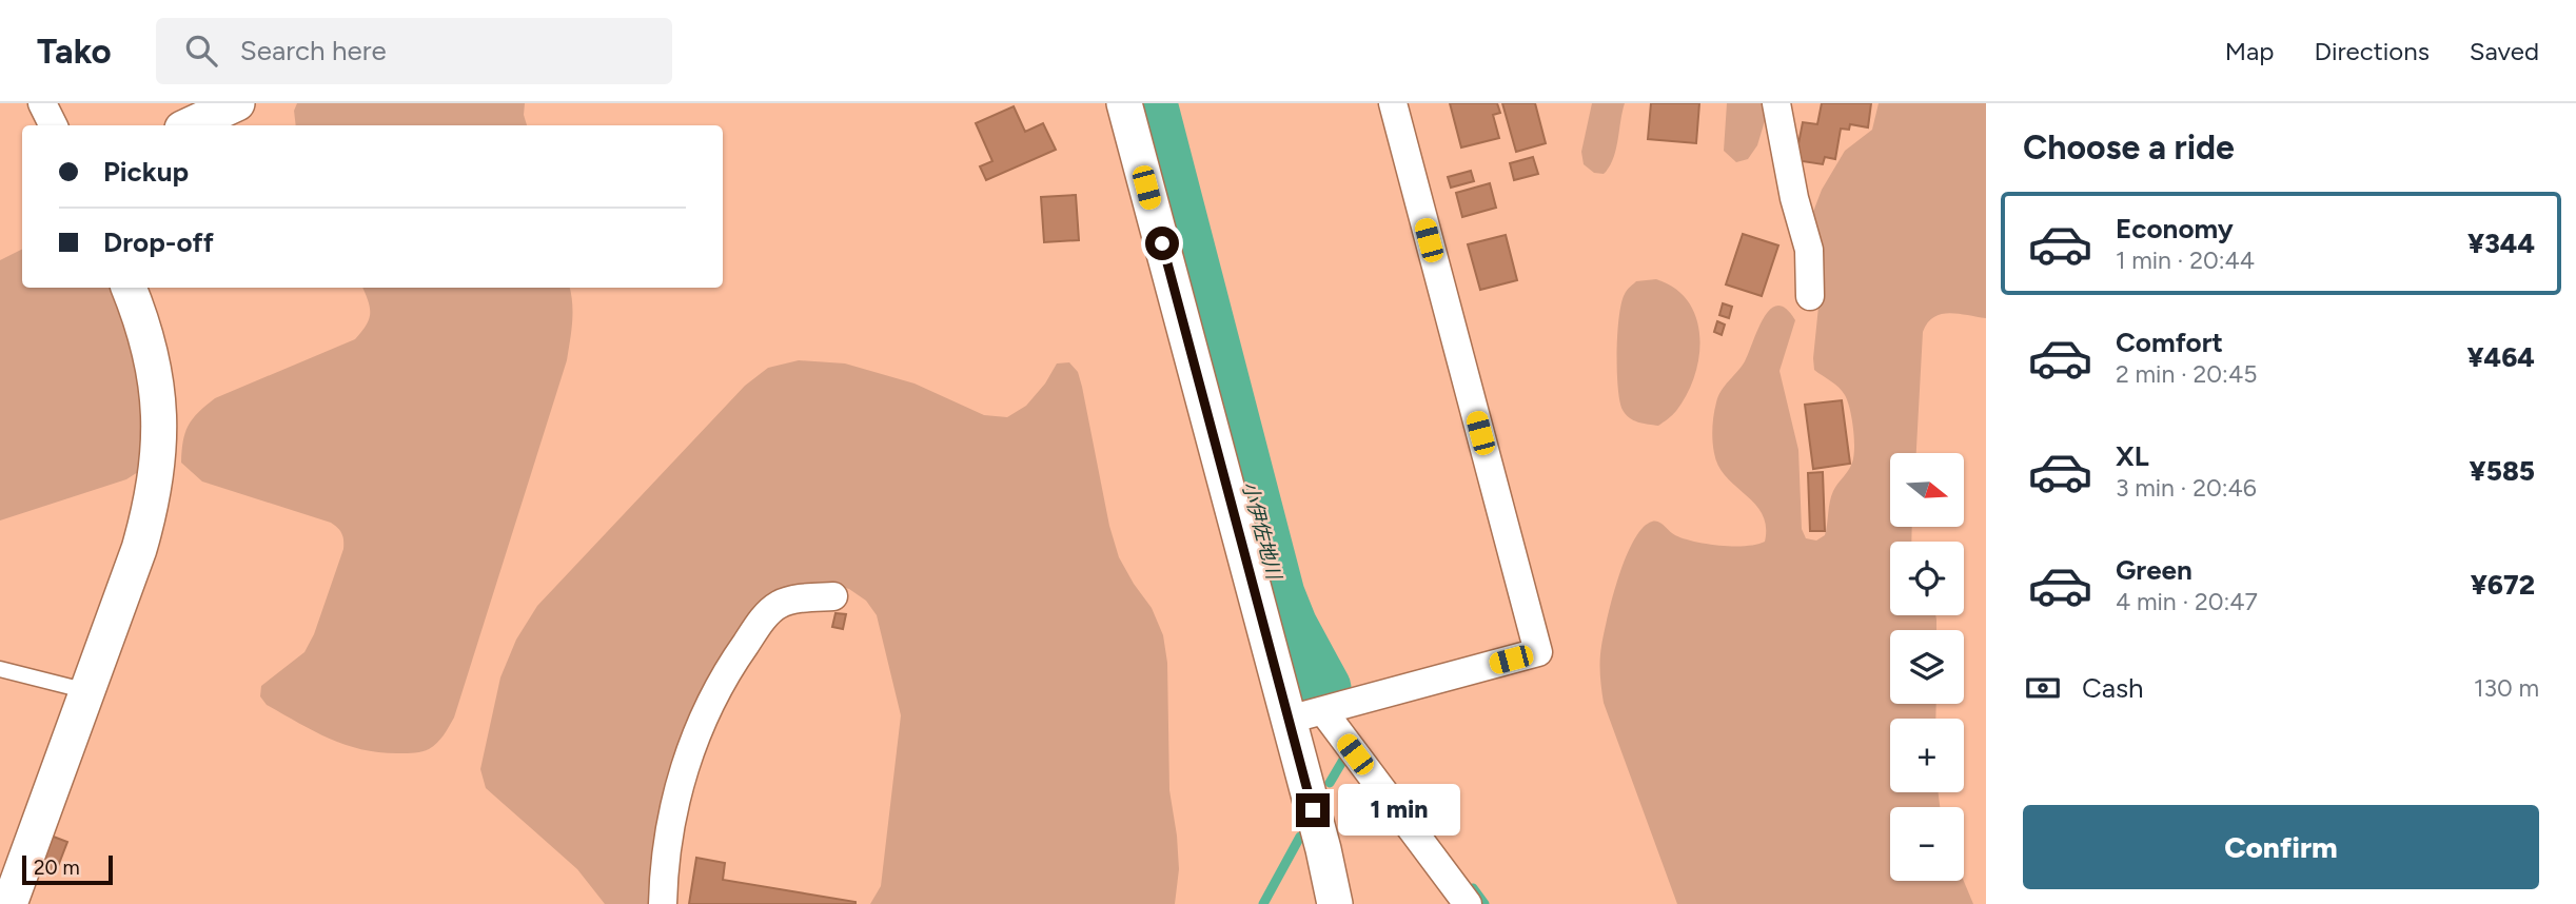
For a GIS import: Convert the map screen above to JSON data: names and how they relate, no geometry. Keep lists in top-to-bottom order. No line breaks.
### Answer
{"water":["小伊佐地川"],"scale_bar":"20 m","north":"right","page":{"header":"Tako","search":"Search here","nav":["Map","Directions","Saved"],"heading":"Choose a ride","banner":["Pickup","Drop-off"],"list":[{"name":"Economy","note":"1 min · 20:44","value":"¥344"},{"name":"Comfort","note":"2 min · 20:45","value":"¥464"},{"name":"XL","note":"3 min · 20:46","value":"¥585"},{"name":"Green","note":"4 min · 20:47","value":"¥672"}],"map_buttons":["+","−"],"pay":["Cash","130 m"],"bubble":"1 min","buttons":"Confirm","scale":"20 m"}}
